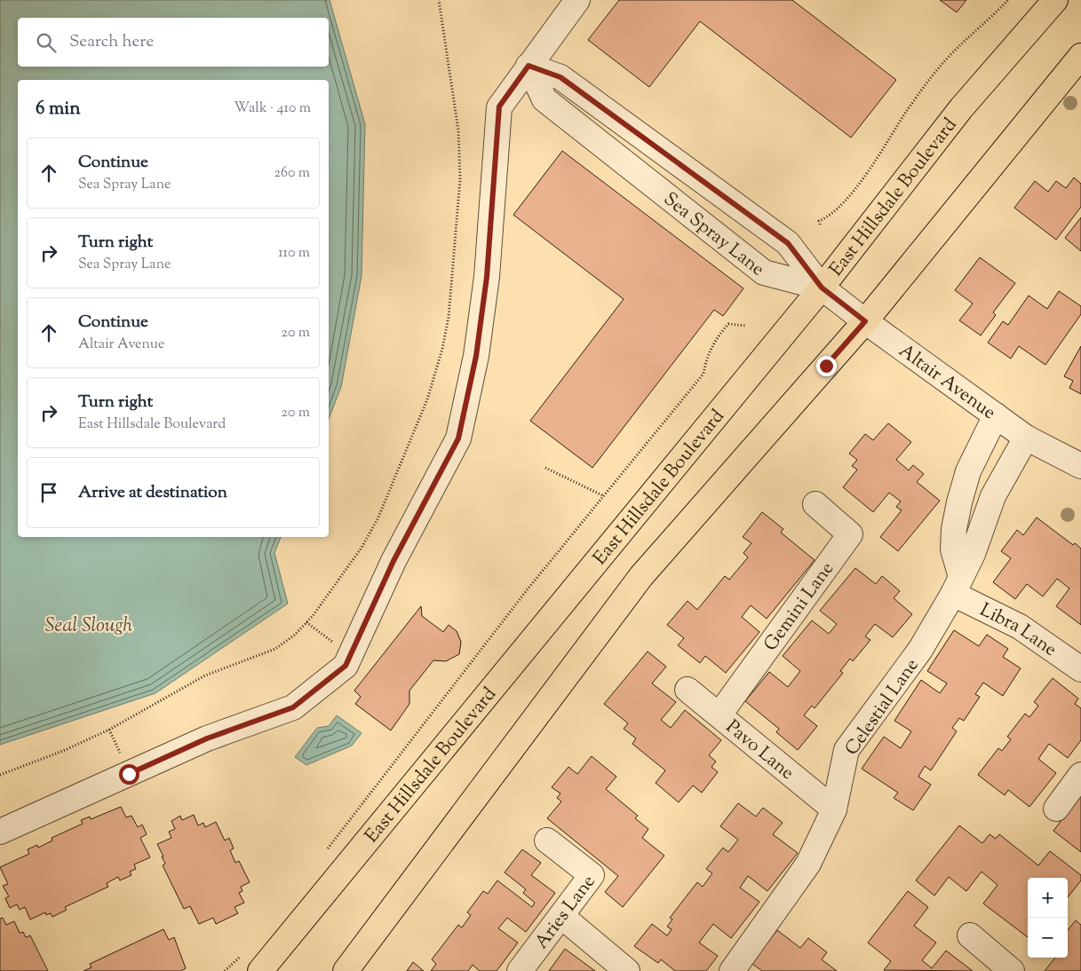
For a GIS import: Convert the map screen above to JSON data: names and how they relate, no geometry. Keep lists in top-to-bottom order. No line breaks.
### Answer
{"streets":{"main road":["East Hillsdale Boulevard"],"street":["Sea Spray Lane","Altair Avenue","Gemini Lane","Libra Lane","Celestial Lane","Pavo Lane","Aries Lane"]},"crossings":[["East Hillsdale Boulevard","Sea Spray Lane"],["East Hillsdale Boulevard","Altair Avenue"],["Sea Spray Lane","Altair Avenue"],["Altair Avenue","Celestial Lane"],["Gemini Lane","Pavo Lane"],["Libra Lane","Celestial Lane"],["Celestial Lane","Pavo Lane"]],"water":["Seal Slough"],"page":{"search":"Search here","heading":["6 min","Walk · 410 m"],"list":[["Continue","Sea Spray Lane","260 m"],["Turn right","Sea Spray Lane","110 m"],["Continue","Altair Avenue","20 m"],["Turn right","East Hillsdale Boulevard","20 m"],"Arrive at destination"],"map_buttons":["+","−"]}}
